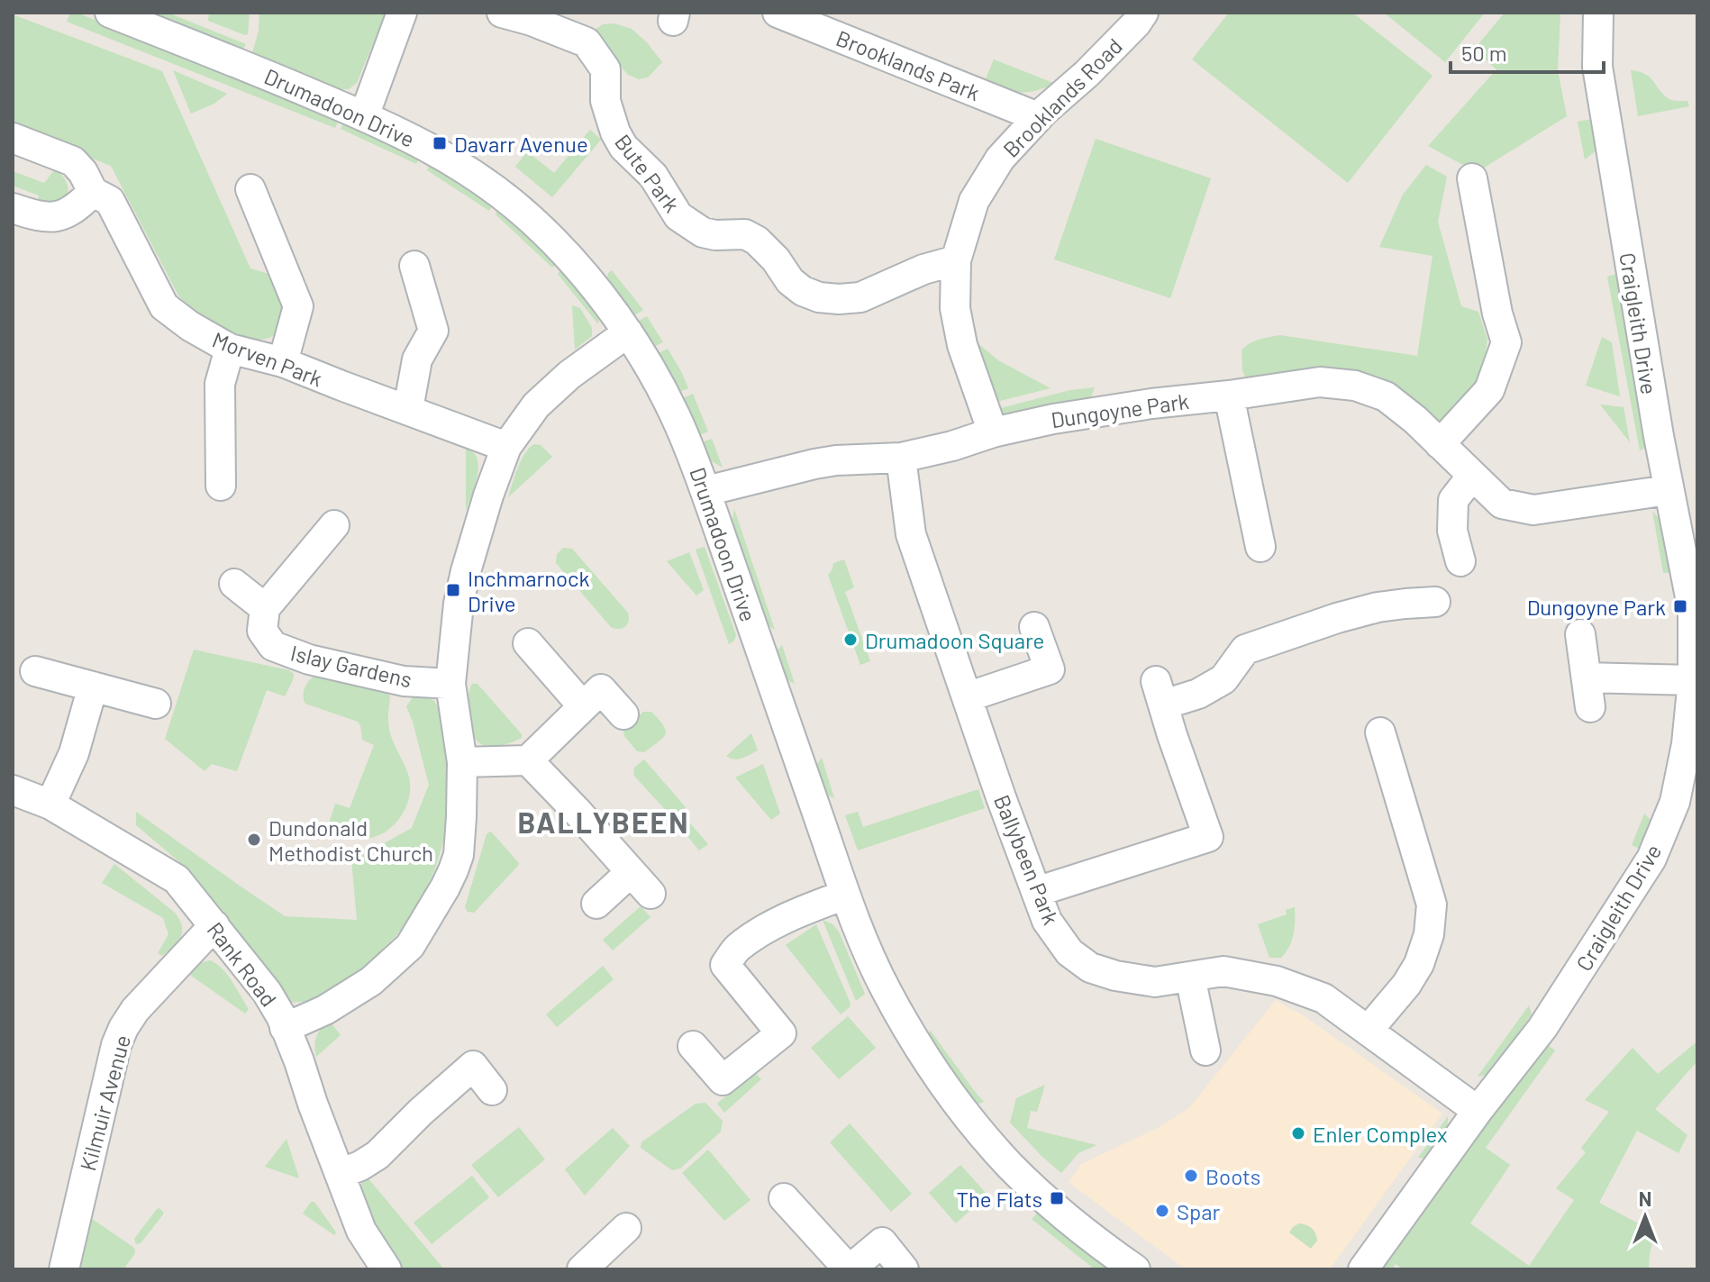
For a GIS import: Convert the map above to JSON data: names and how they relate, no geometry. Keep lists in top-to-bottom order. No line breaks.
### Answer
{"streets":{"street":["Brooklands Park","Brooklands Road","Drumadoon Drive","Bute Park","Craigleith Drive","Morven Park","Dungoyne Park","Islay Gardens","Ballybeen Park","Rank Road","Kilmuir Avenue"]},"crossings":[["Brooklands Park","Brooklands Road"],["Brooklands Road","Bute Park"],["Brooklands Road","Dungoyne Park"],["Drumadoon Drive","Dungoyne Park"],["Craigleith Drive","Dungoyne Park"],["Craigleith Drive","Ballybeen Park"],["Dungoyne Park","Ballybeen Park"],["Rank Road","Kilmuir Avenue"]],"districts":["BALLYBEEN"],"places":{"transit":["Davarr Avenue","Inchmarnock Drive","Dungoyne Park","The Flats"],"other":["Drumadoon Square","Dundonald Methodist Church","Enler Complex","Boots","Spar"]},"scale_bar":"50 m","north":"top"}
